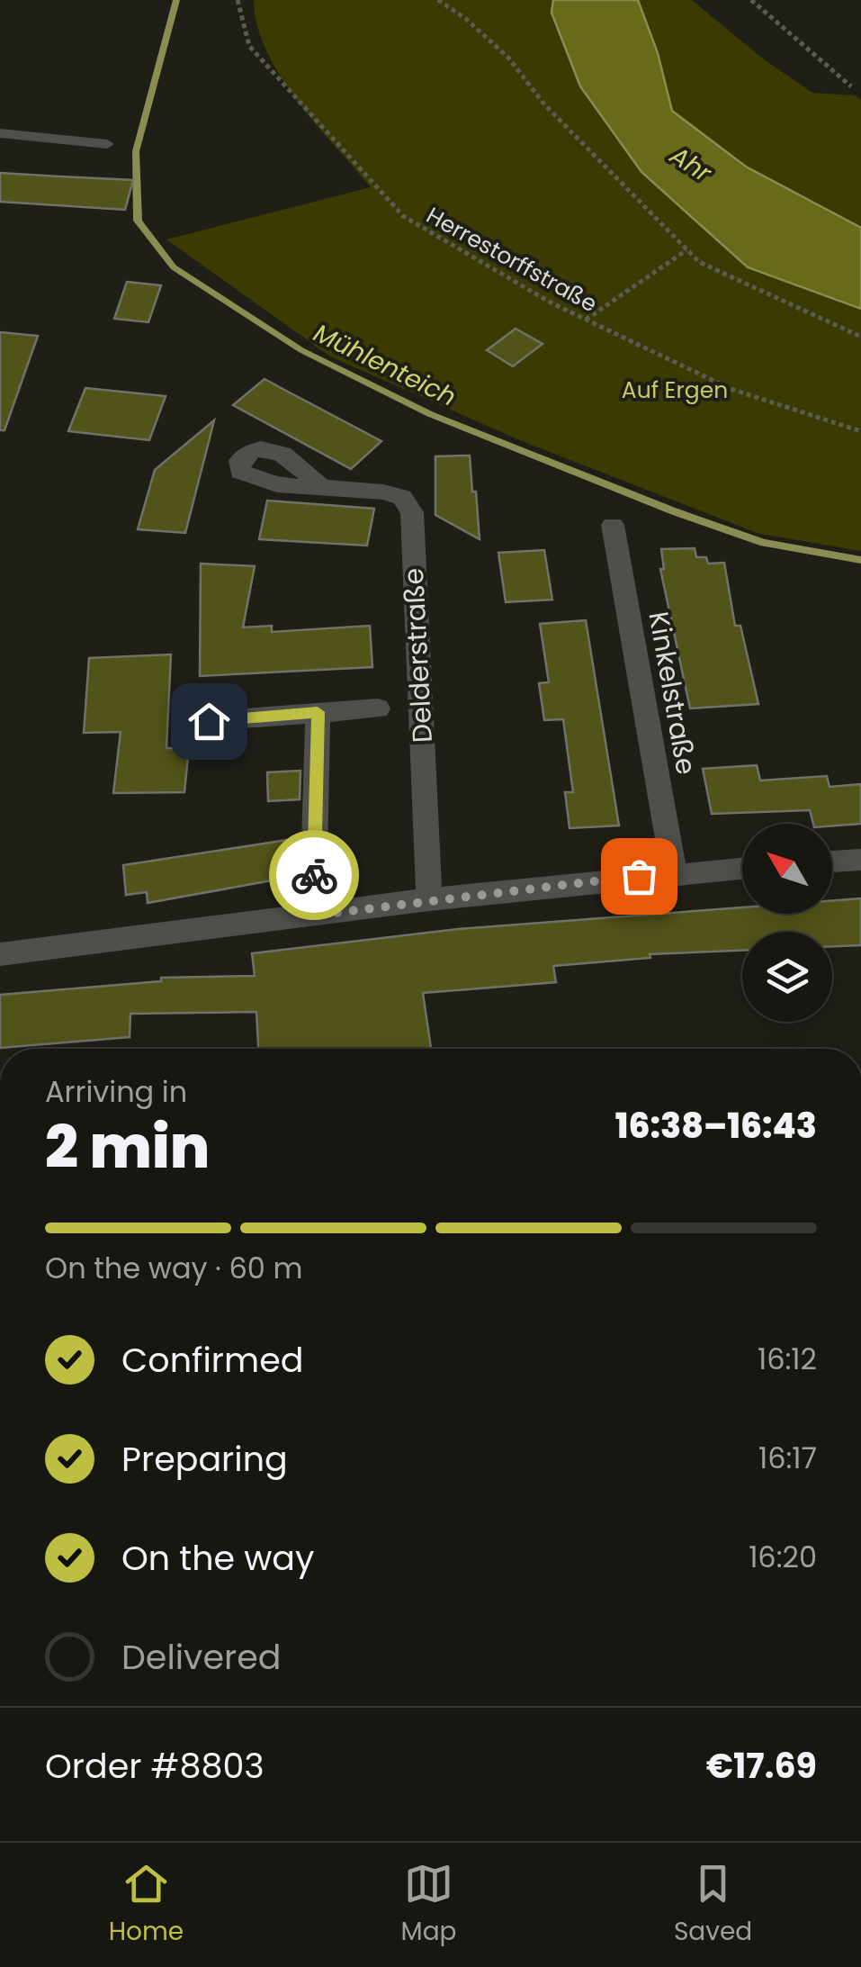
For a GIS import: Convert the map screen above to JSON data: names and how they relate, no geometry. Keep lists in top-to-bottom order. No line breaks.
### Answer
{"streets":{"street":["Delderstraße","Kinkelstraße"],"path":["Herrestorffstraße"]},"water":["Ahr","Mühlenteich"],"parks":["Auf Ergen"],"north":"top left","page":{"heading":["2 min","Arriving in","16:38–16:43"],"panel":["Order #8803","€17.69"],"bar":"On the way · 60 m","list":[["Confirmed","16:12"],["Preparing","16:17"],["On the way","16:20"],"Delivered"],"tabs":["Home","Map","Saved"]}}
